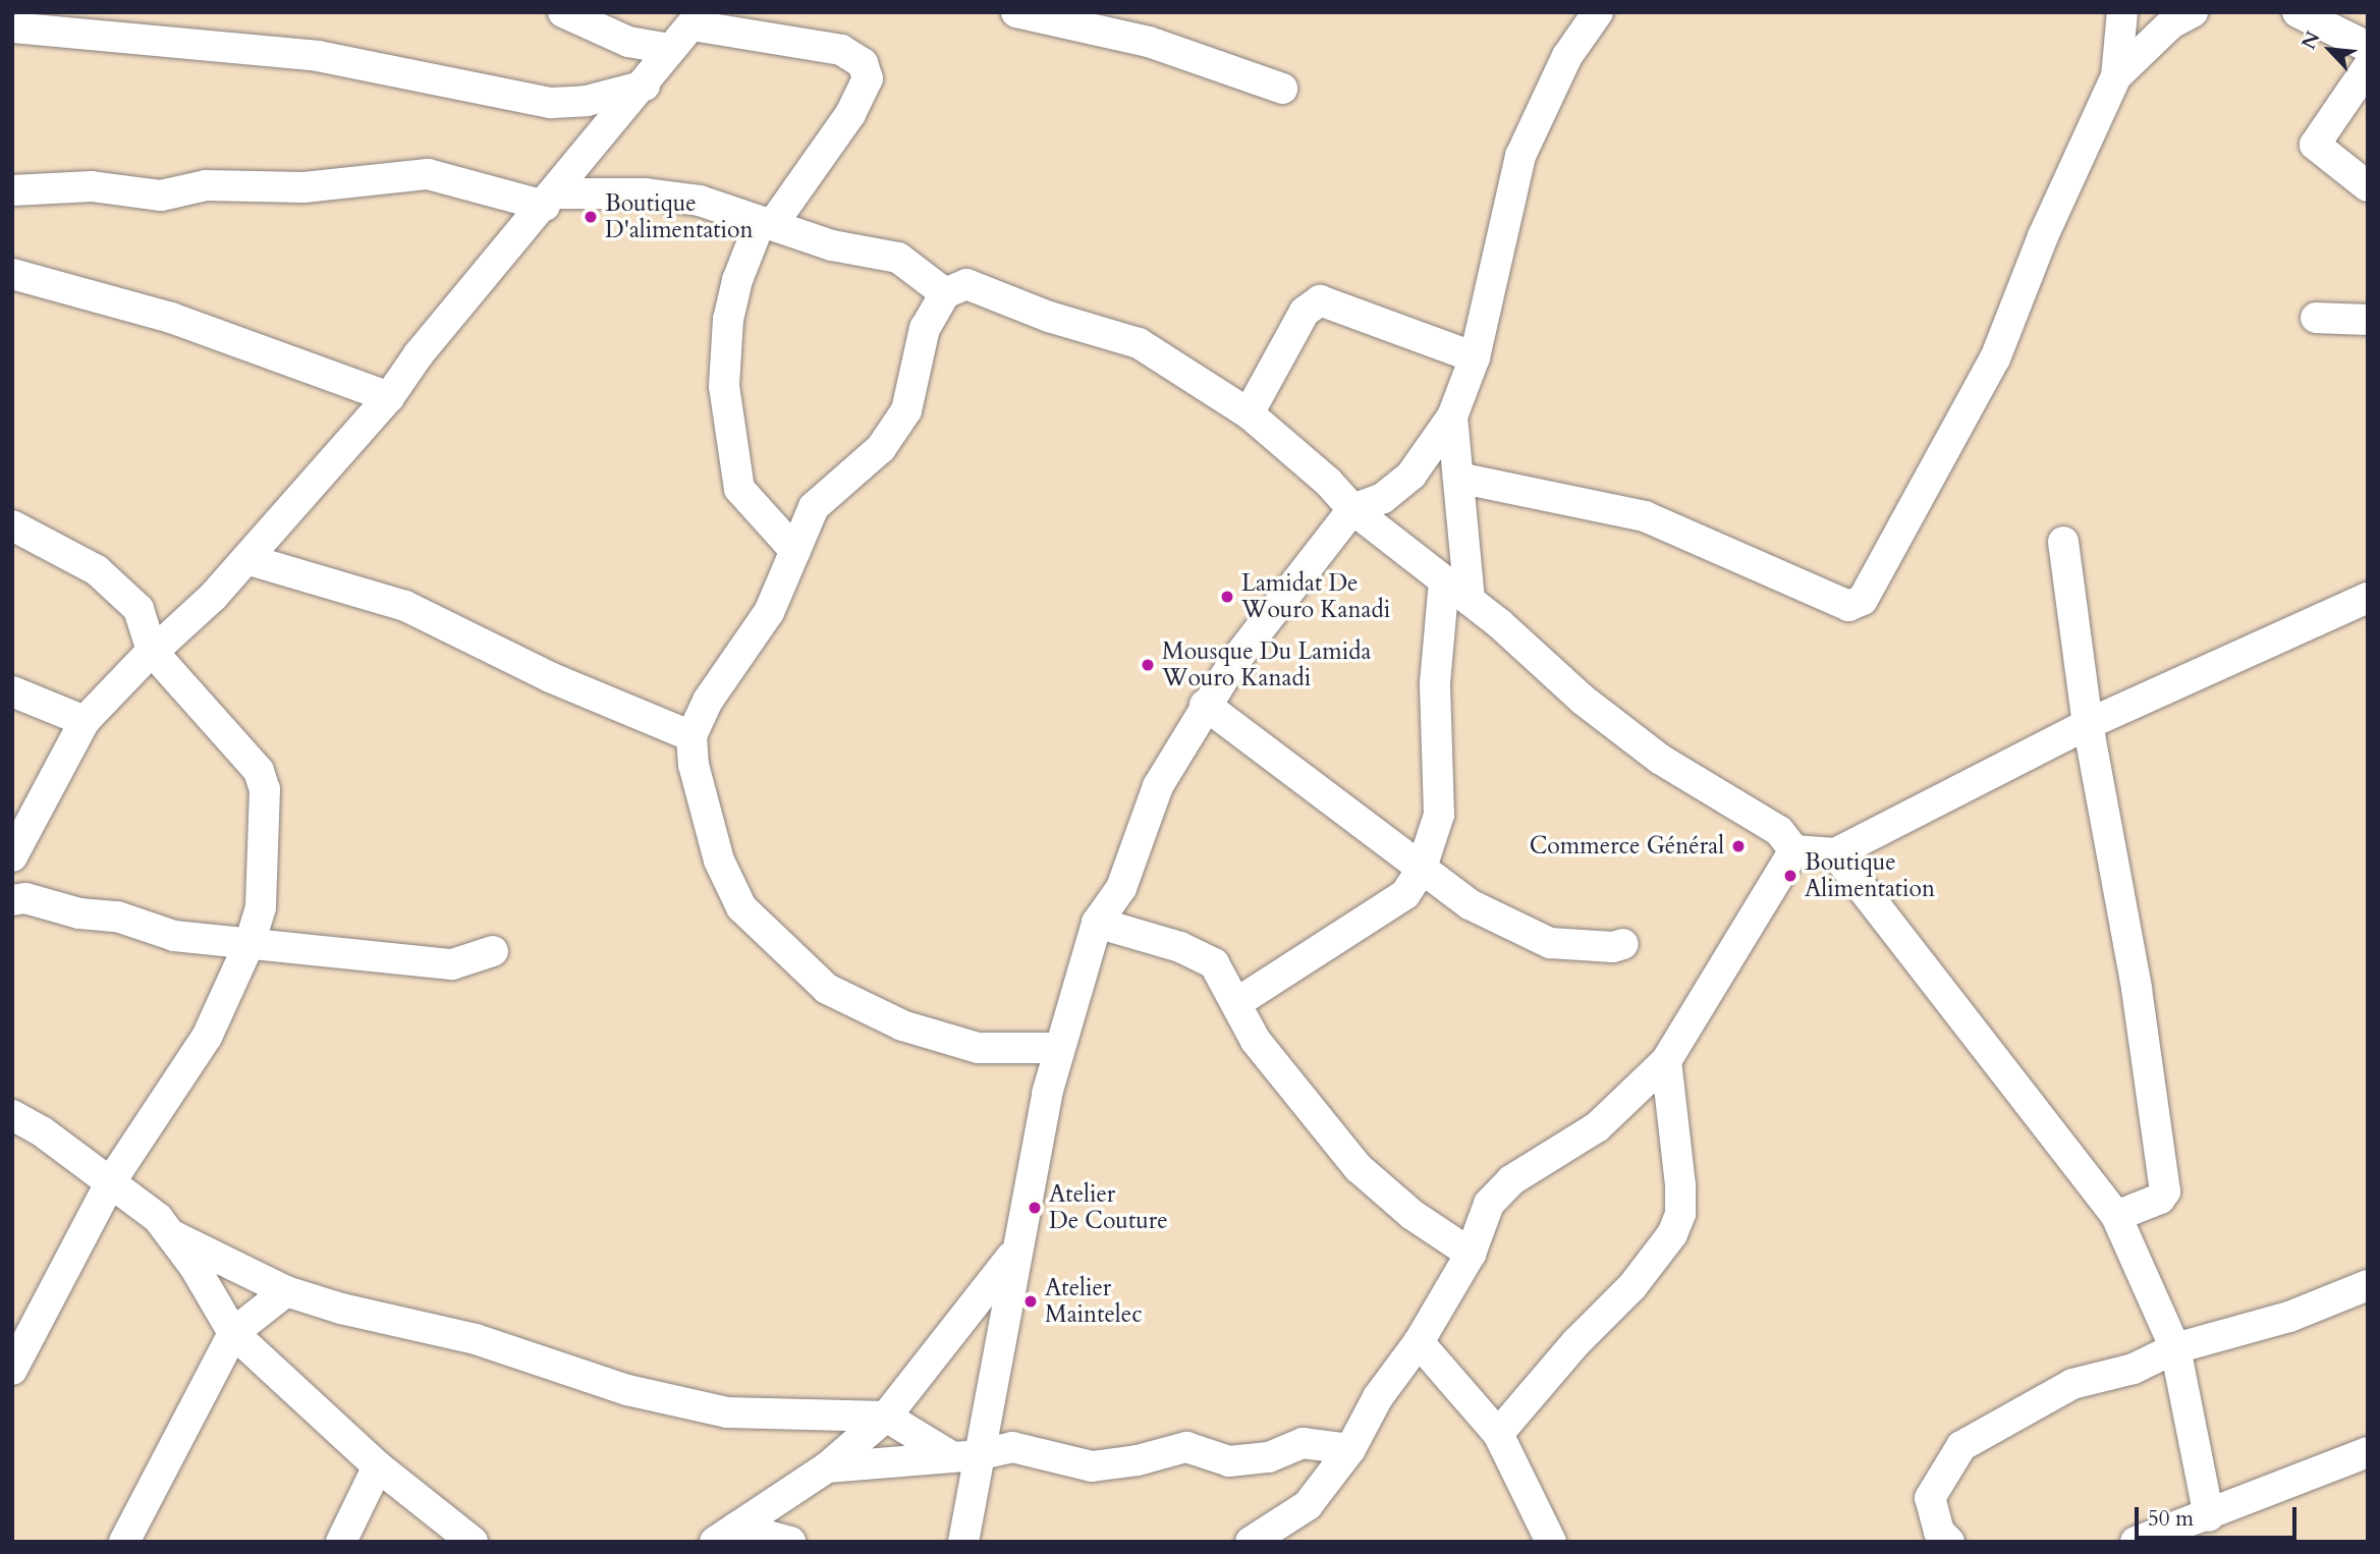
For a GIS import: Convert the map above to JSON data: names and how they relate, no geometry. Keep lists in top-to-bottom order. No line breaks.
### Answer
{"places":["Boutique D'alimentation","Lamidat De Wouro Kanadi","Mousque Du Lamida Wouro Kanadi","Commerce Général","Boutique Alimentation","Atelier De Couture","Atelier Maintelec"],"scale_bar":"50 m","north":"top left"}
